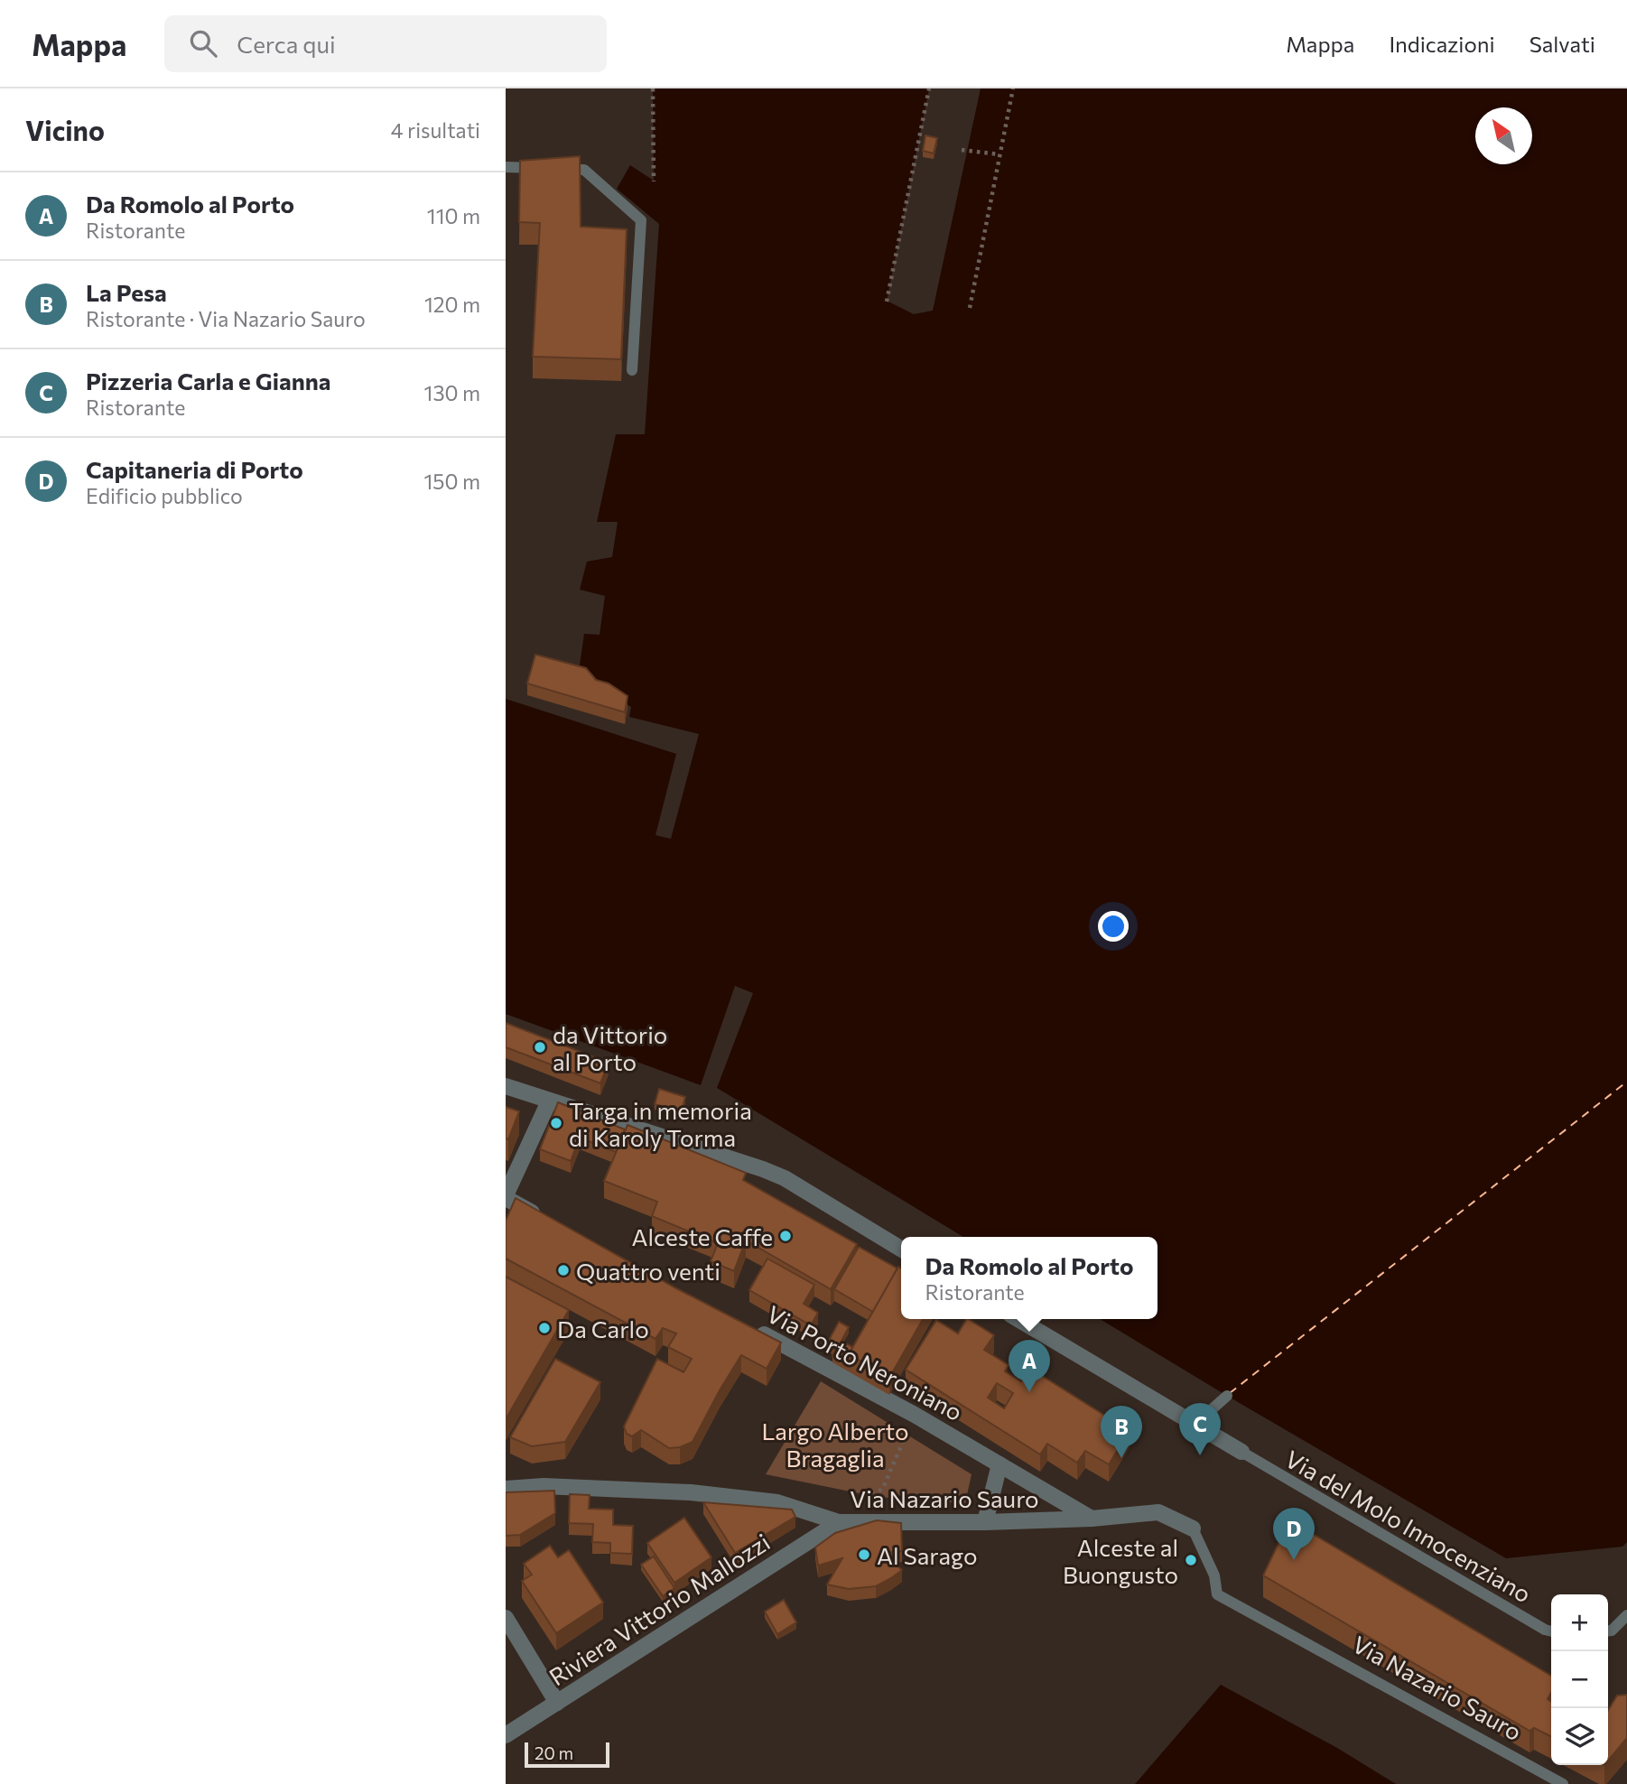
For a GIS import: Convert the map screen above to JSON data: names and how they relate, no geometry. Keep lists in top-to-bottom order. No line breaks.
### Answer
{"streets":{"street":["Via Porto Neroniano","Via Nazario Sauro","Riviera Vittorio Mallozzi"],"lane":["Via del Molo Innocenziano"]},"crossings":[["Via Nazario Sauro","Riviera Vittorio Mallozzi"]],"parks":["Largo Alberto Bragaglia"],"places":["da Vittorio al Porto","Targa in memoria di Karoly Torma","Alceste Caffe","Quattro venti","Da Carlo","Al Sarago","Alceste al Buongusto"],"scale_bar":"20 m","north":"top left","page":{"header":"Mappa","search":"Cerca qui","nav":["Mappa","Indicazioni","Salvati"],"heading":["Vicino","4 risultati"],"list":[{"mark":"A","name":"Da Romolo al Porto","note":"Ristorante","value":"110 m"},{"mark":"B","name":"La Pesa","note":"Ristorante · Via Nazario Sauro","value":"120 m"},{"mark":"C","name":"Pizzeria Carla e Gianna","note":"Ristorante","value":"130 m"},{"mark":"D","name":"Capitaneria di Porto","note":"Edificio pubblico","value":"150 m"}],"popup":["Da Romolo al Porto","Ristorante"],"pins":["A","C","B","D"],"map_buttons":["+","−"],"scale":"20 m"}}
